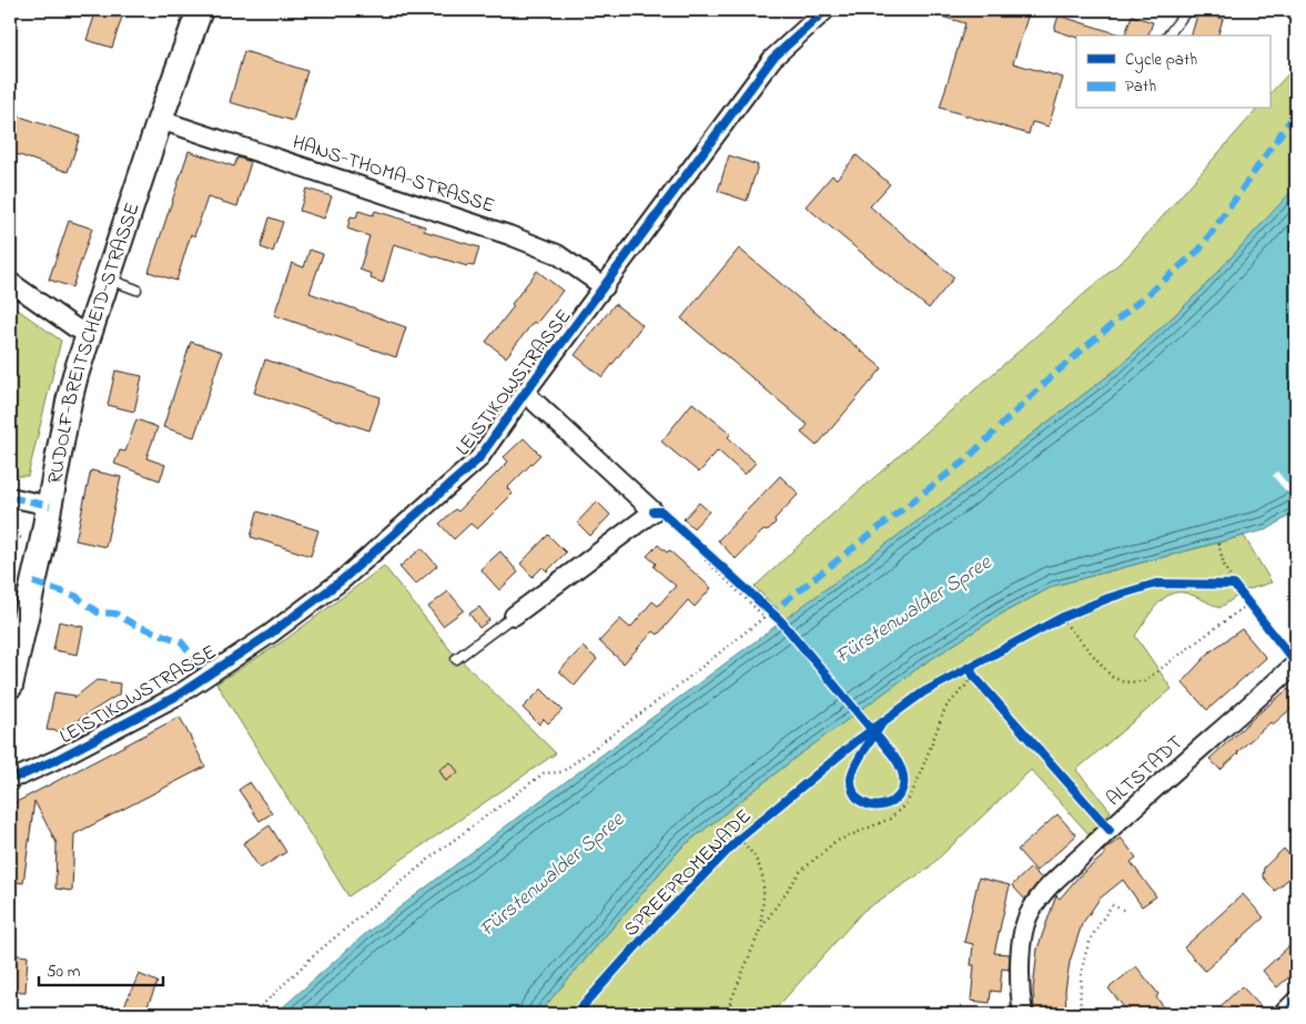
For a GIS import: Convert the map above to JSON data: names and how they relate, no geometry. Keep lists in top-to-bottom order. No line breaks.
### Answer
{"streets":{"main road":["RUDOLF-BREITSCHEID-STRASSE"],"street":["HANS-THOMA-STRASSE","LEISTIKOWSTRASSE","ALTSTADT"],"cycle path":["SPREEPROMENADE"]},"crossings":[["HANS-THOMA-STRASSE","RUDOLF-BREITSCHEID-STRASSE"],["HANS-THOMA-STRASSE","LEISTIKOWSTRASSE"]],"water":["Fürstenwalder Spree"],"legend":["Cycle path","Path"],"scale_bar":"50 m"}
